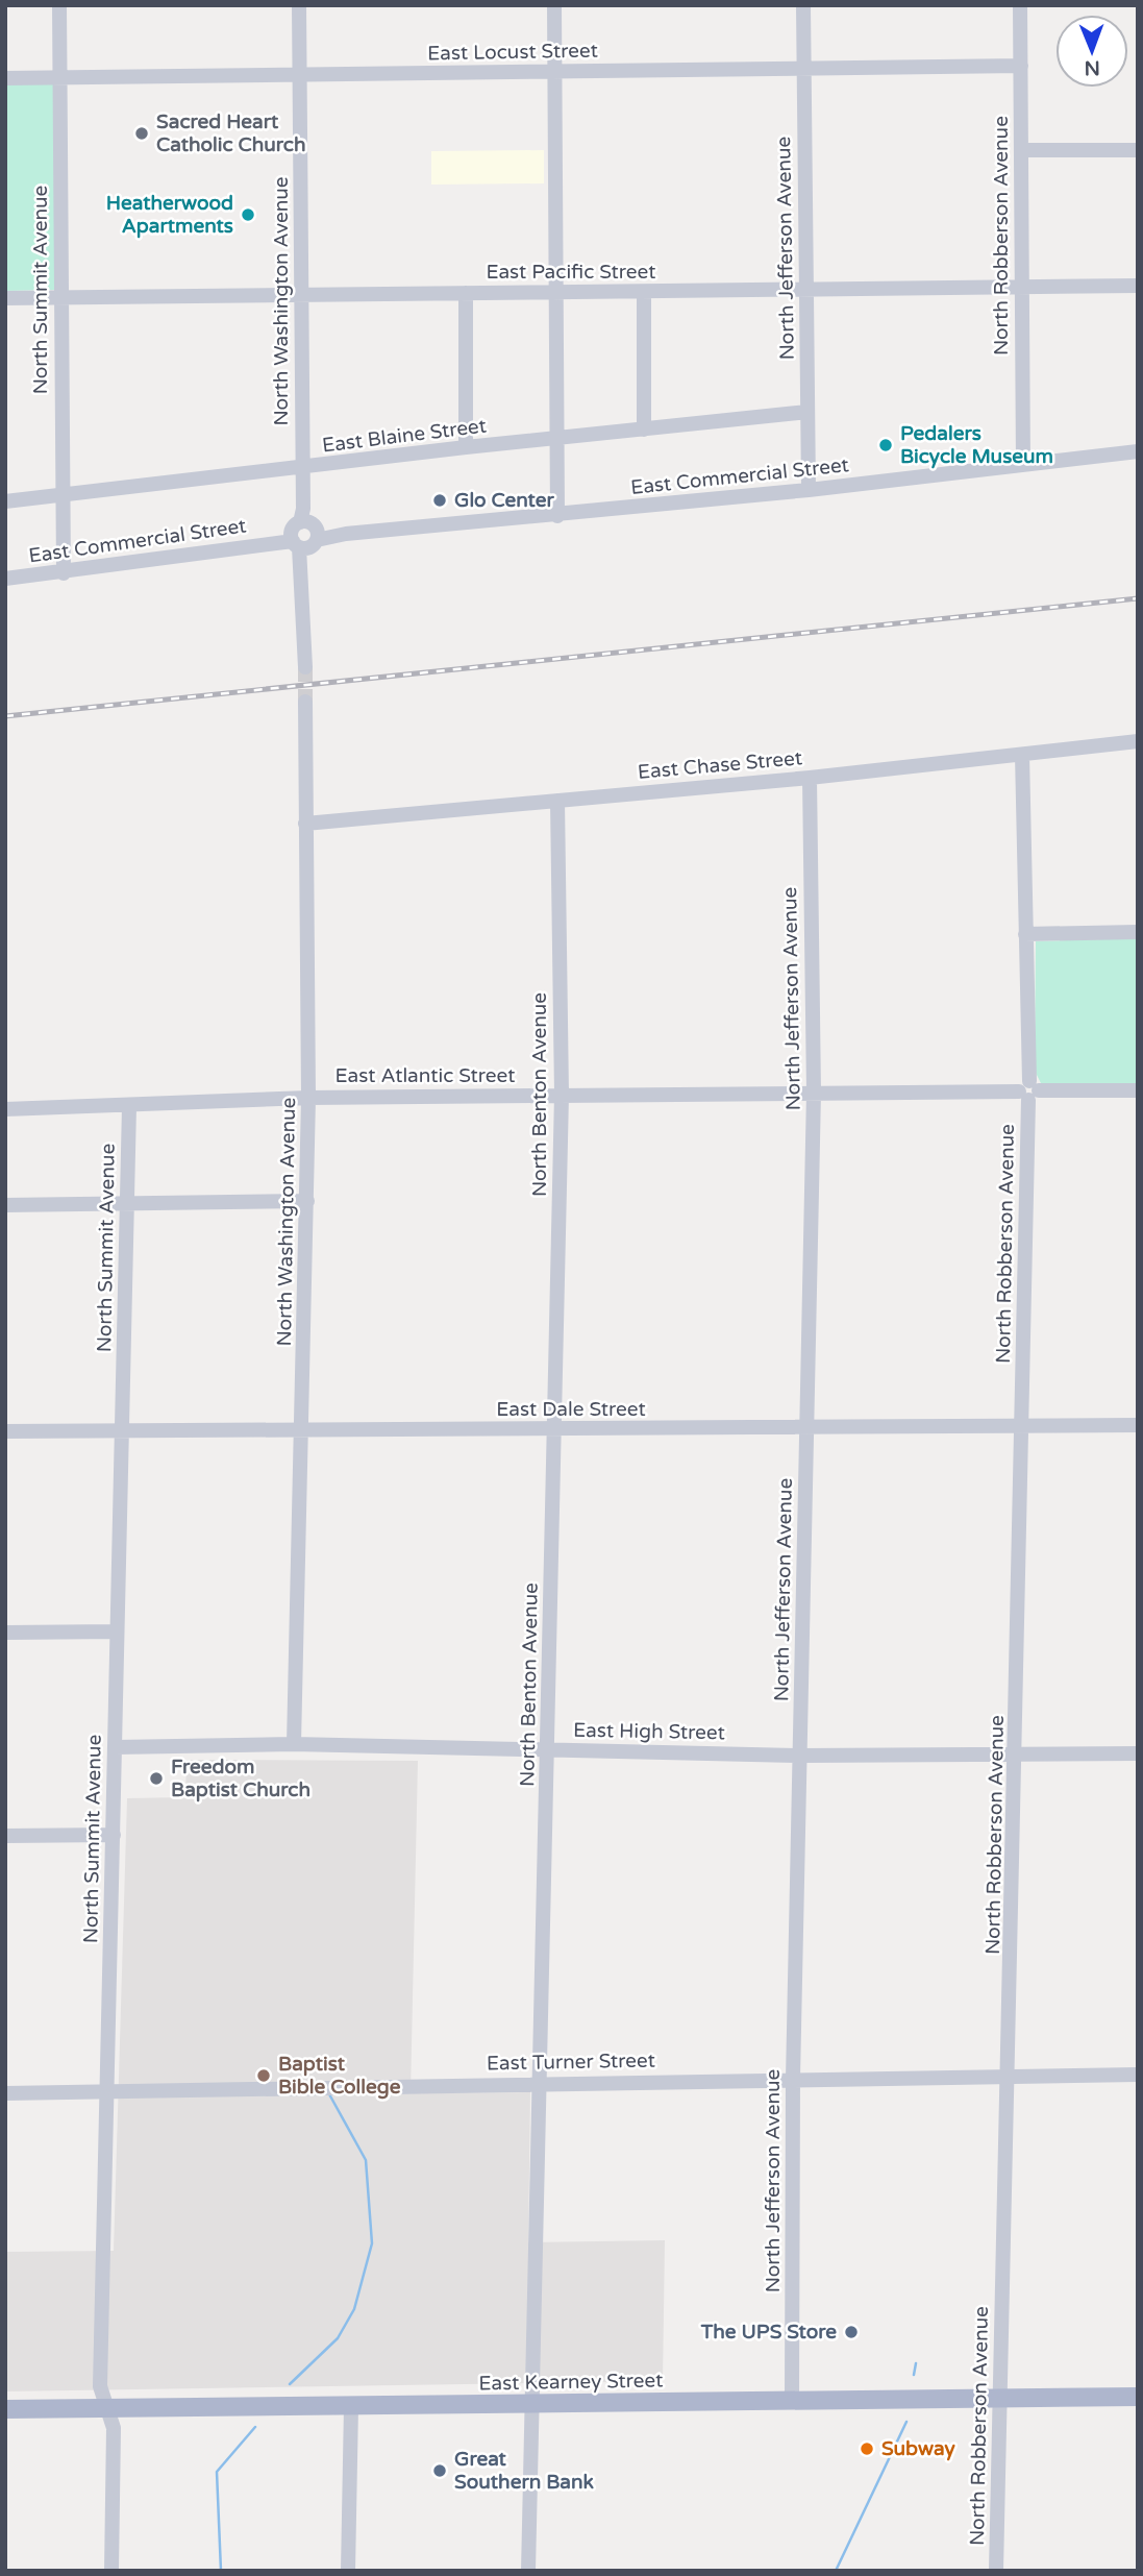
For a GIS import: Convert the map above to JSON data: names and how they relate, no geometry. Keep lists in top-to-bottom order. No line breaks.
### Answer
{"streets":{"main road":["East Kearney Street"],"street":["East Locust Street","North Robberson Avenue","North Jefferson Avenue","East Pacific Street","North Summit Avenue","North Washington Avenue","East Blaine Street","East Commercial Street","East Chase Street","East Atlantic Street","North Benton Avenue","East Dale Street","East High Street","East Turner Street"]},"crossings":[["East Locust Street","North Robberson Avenue"],["East Locust Street","North Jefferson Avenue"],["East Locust Street","North Summit Avenue"],["East Locust Street","North Washington Avenue"],["North Robberson Avenue","East Pacific Street"],["North Robberson Avenue","East Commercial Street"],["North Robberson Avenue","East Chase Street"],["North Robberson Avenue","East Atlantic Street"],["North Robberson Avenue","East Dale Street"],["North Robberson Avenue","East High Street"],["North Robberson Avenue","East Turner Street"],["North Robberson Avenue","East Kearney Street"],["North Jefferson Avenue","East Pacific Street"],["North Jefferson Avenue","East Blaine Street"],["North Jefferson Avenue","East Commercial Street"],["North Jefferson Avenue","East Chase Street"],["North Jefferson Avenue","East Atlantic Street"],["North Jefferson Avenue","East Dale Street"],["North Jefferson Avenue","East High Street"],["North Jefferson Avenue","East Turner Street"],["North Jefferson Avenue","East Kearney Street"],["East Pacific Street","North Summit Avenue"],["East Pacific Street","North Washington Avenue"],["North Summit Avenue","East Blaine Street"],["North Summit Avenue","East Commercial Street"],["North Summit Avenue","East Atlantic Street"],["North Summit Avenue","East Dale Street"],["North Summit Avenue","East High Street"],["North Summit Avenue","East Turner Street"],["North Summit Avenue","East Kearney Street"],["North Washington Avenue","East Blaine Street"],["North Washington Avenue","East Commercial Street"],["North Washington Avenue","East Chase Street"],["North Washington Avenue","East Atlantic Street"],["North Washington Avenue","East Dale Street"],["North Washington Avenue","East High Street"],["East Chase Street","North Benton Avenue"],["East Atlantic Street","North Benton Avenue"],["North Benton Avenue","East Dale Street"],["North Benton Avenue","East High Street"],["North Benton Avenue","East Turner Street"],["North Benton Avenue","East Kearney Street"]],"places":["Sacred Heart Catholic Church","Heatherwood Apartments","Pedalers Bicycle Museum","Glo Center","Freedom Baptist Church","Baptist Bible College","The UPS Store","Subway","Great Southern Bank"],"north":"bottom"}
